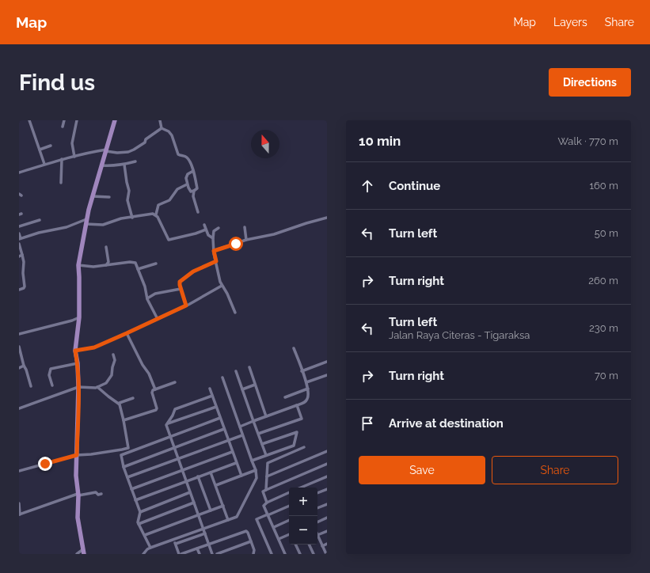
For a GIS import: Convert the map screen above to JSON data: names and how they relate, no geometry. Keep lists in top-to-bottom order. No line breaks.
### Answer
{"north":"top","page":{"header":"Map","nav":["Map","Layers","Share"],"buttons":["Directions",["Save","Share"]],"title":"Find us","heading":["10 min","Walk · 770 m"],"list":[["Continue","160 m"],["Turn left","50 m"],["Turn right","260 m"],["Turn left","Jalan Raya Citeras - Tigaraksa","230 m"],["Turn right","70 m"],"Arrive at destination"],"map_buttons":["+","−"]}}
